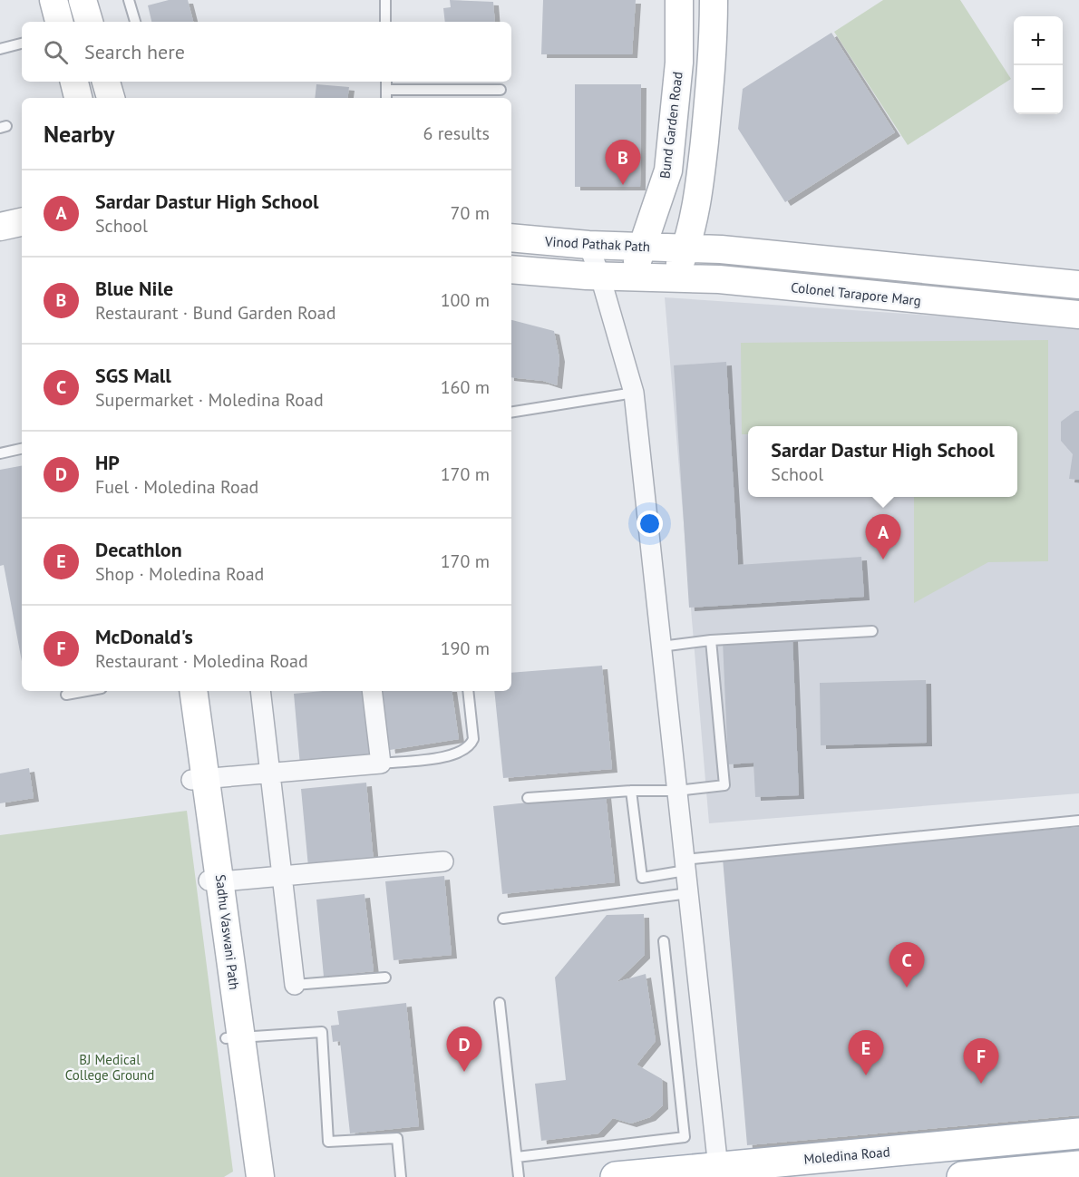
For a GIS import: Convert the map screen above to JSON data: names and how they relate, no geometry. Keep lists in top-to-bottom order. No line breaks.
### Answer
{"streets":{"main road":["Bund Garden Road","Vinod Pathak Path","Colonel Tarapore Marg","Sadhu Vaswani Path","Moledina Road"]},"crossings":[["Bund Garden Road","Vinod Pathak Path"],["Bund Garden Road","Colonel Tarapore Marg"],["Vinod Pathak Path","Colonel Tarapore Marg"]],"parks":["BJ Medical College Ground"],"page":{"map_buttons":["+","−"],"search":"Search here","heading":["Nearby","6 results"],"pins":["B","A","C","D","E","F"],"list":[{"mark":"A","name":"Sardar Dastur High School","note":"School","value":"70 m"},{"mark":"B","name":"Blue Nile","note":"Restaurant · Bund Garden Road","value":"100 m"},{"mark":"C","name":"SGS Mall","note":"Supermarket · Moledina Road","value":"160 m"},{"mark":"D","name":"HP","note":"Fuel · Moledina Road","value":"170 m"},{"mark":"E","name":"Decathlon","note":"Shop · Moledina Road","value":"170 m"},{"mark":"F","name":"McDonald's","note":"Restaurant · Moledina Road","value":"190 m"}],"popup":["Sardar Dastur High School","School"]}}
